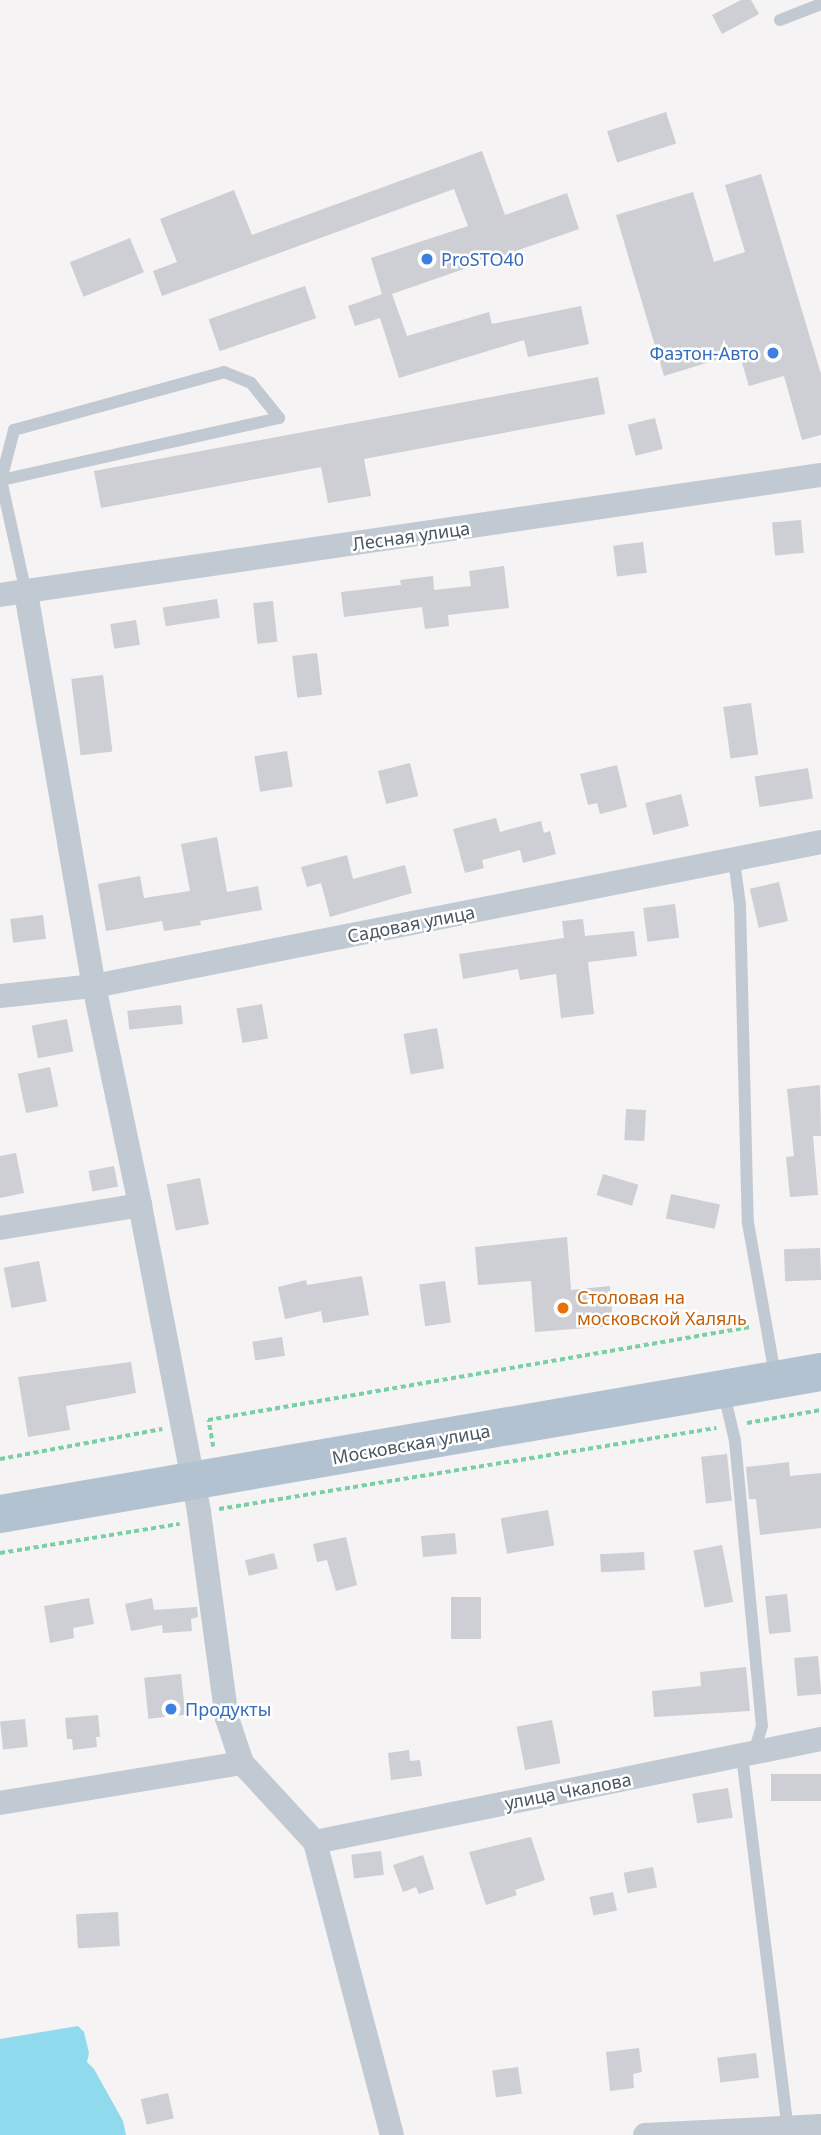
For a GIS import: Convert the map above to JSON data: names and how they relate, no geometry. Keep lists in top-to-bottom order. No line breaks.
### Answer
{"streets":{"main road":["Московская улица"],"street":["Лесная улица","Садовая улица","улица Чкалова"]},"places":["ProSTO40","Фаэтон-Авто","Столовая на московской Халяль","Продукты"]}
